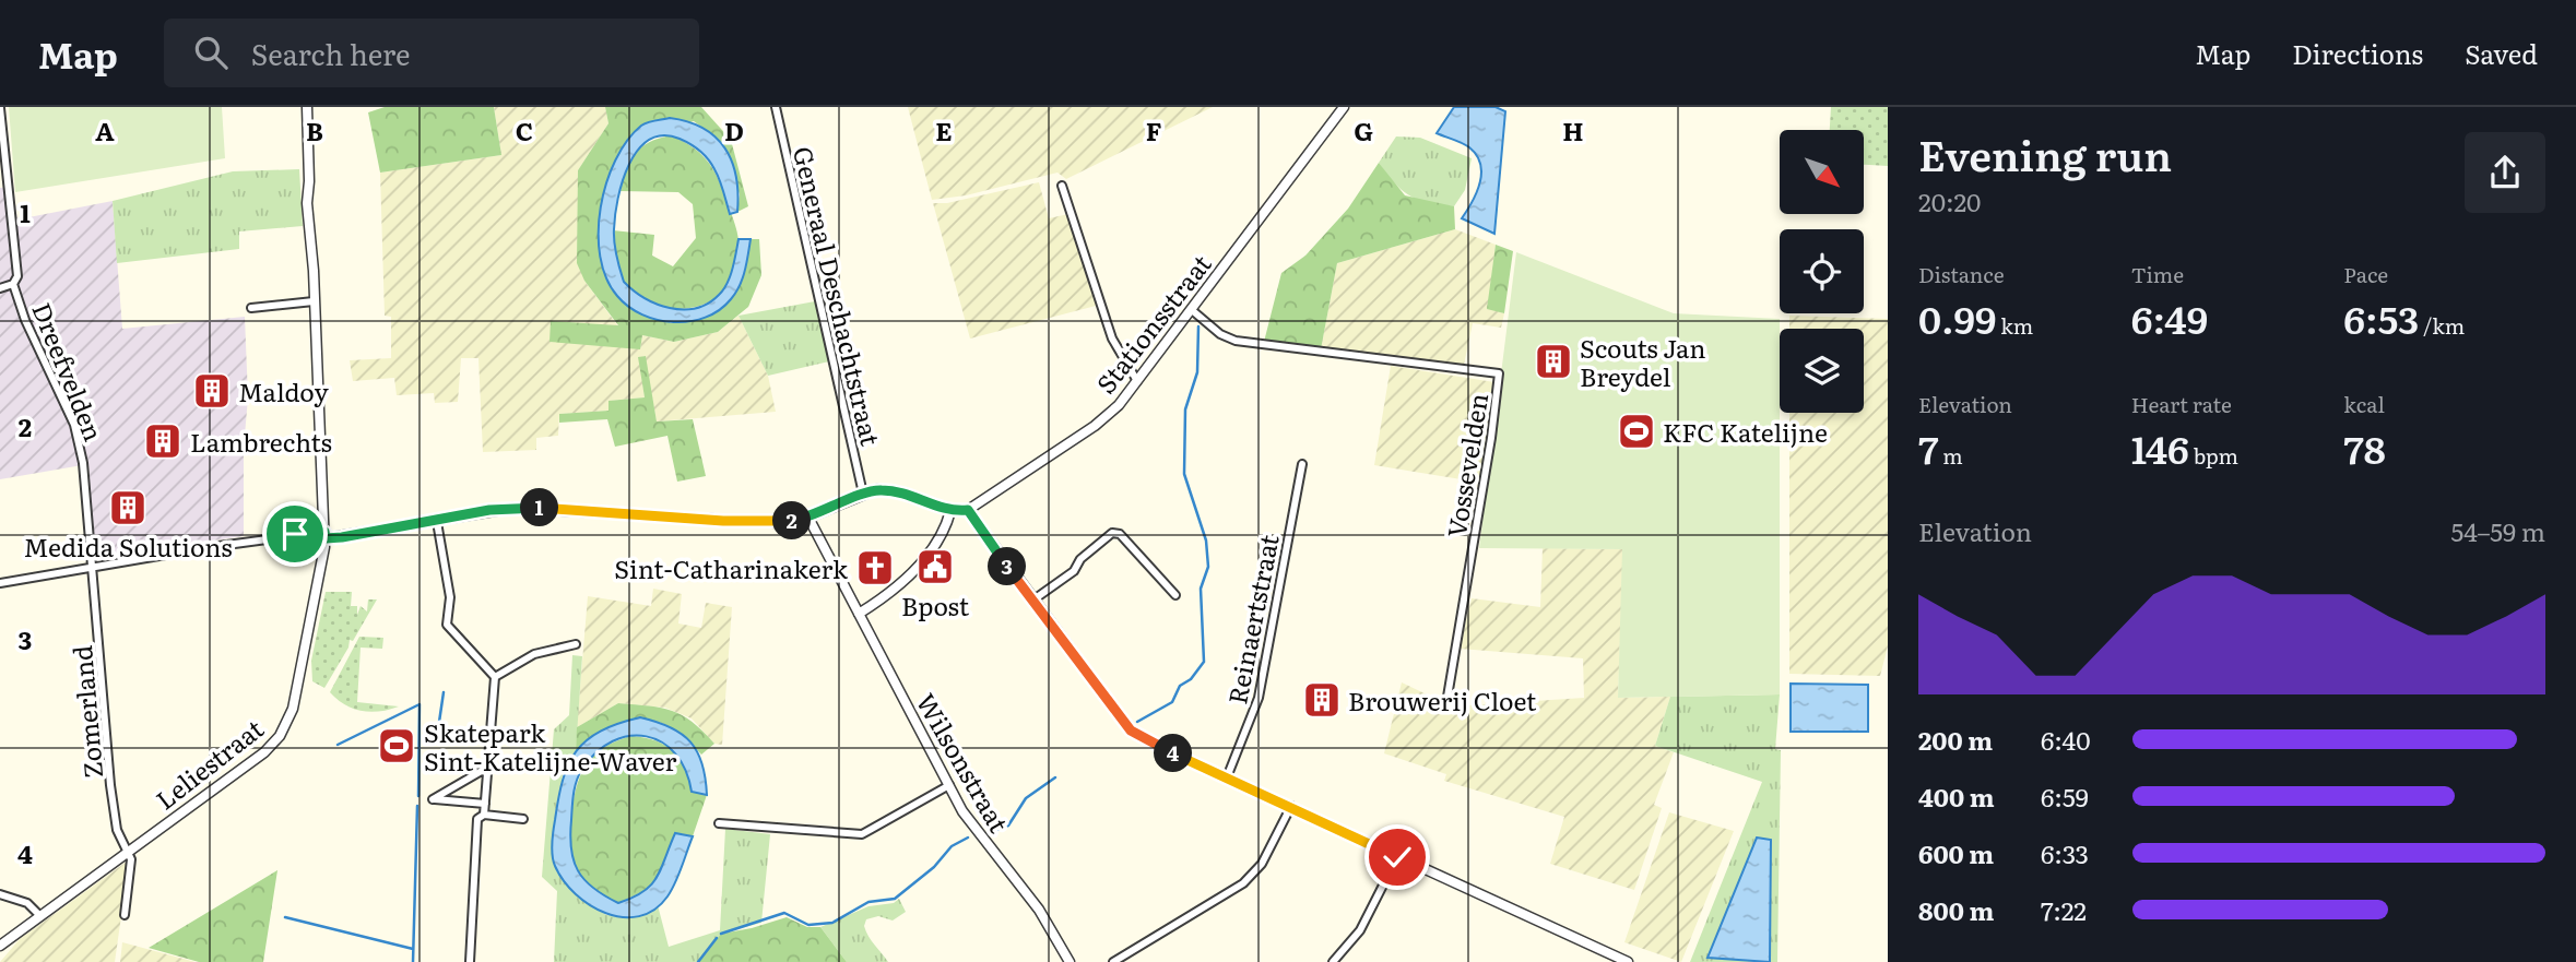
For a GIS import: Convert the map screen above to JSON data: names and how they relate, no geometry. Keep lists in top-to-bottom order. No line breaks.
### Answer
{"streets":{"street":["Generaal Deschachtstraat","Stationsstraat","Dreefvelden","Vossevelden","Reinaertstraat","Zomerland","Wilsonstraat","Leliestraat"]},"crossings":[["Stationsstraat","Vossevelden"],["Dreefvelden","Zomerland"],["Zomerland","Leliestraat"]],"places":{"building":["Scouts Jan Breydel","Maldoy","Lambrechts","Medida Solutions","Brouwerij Cloet"],"sports":["KFC Katelijne","Skatepark Sint-Katelijne-Waver"],"public building":["Bpost"],"church":["Sint-Catharinakerk"]},"north":"bottom right","page":{"header":"Map","search":"Search here","nav":["Map","Directions","Saved"],"heading":["Evening run","20:20"],"stats":[["Distance","0.99 km"],["Time","6:49"],["Pace","6:53 /km"],["Elevation","7 m"],["Heart rate","146 bpm"],["kcal","78"]],"pins":["1","2","3","4"],"chart":["Elevation","54–59 m"],"list":[{"name":"200 m","note":"6:40"},{"name":"400 m","note":"6:59"},{"name":"600 m","note":"6:33"},{"name":"800 m","note":"7:22"}]},"grid":{"columns":["A","B","C","D","E","F","G","H"],"rows":["1","2","3","4"]}}
